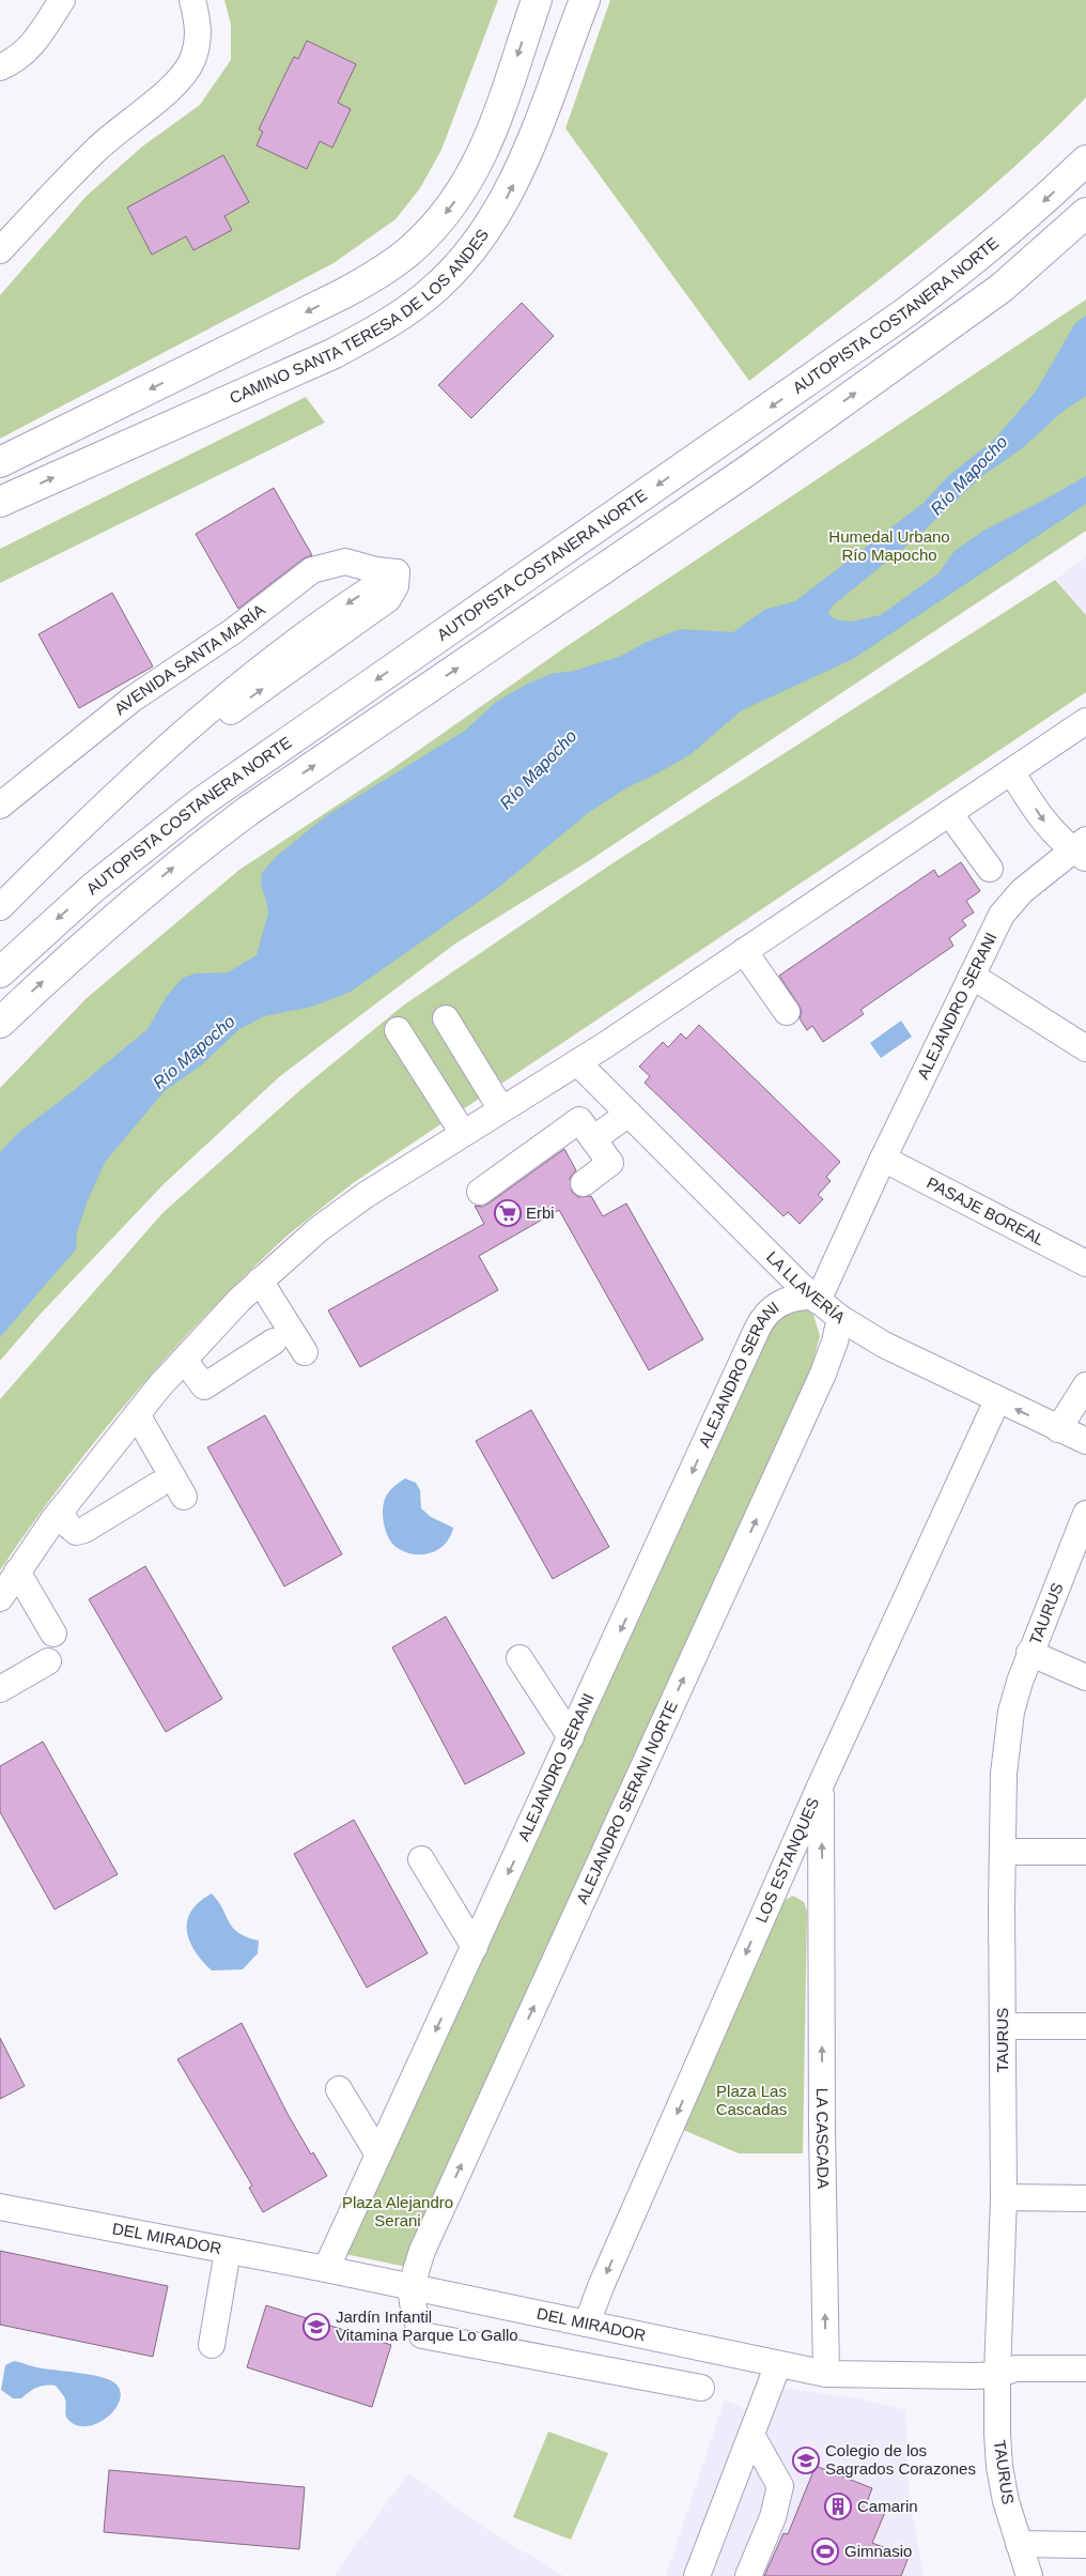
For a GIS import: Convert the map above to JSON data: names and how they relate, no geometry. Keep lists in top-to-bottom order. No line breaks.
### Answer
{"streets":{"main road":["CAMINO SANTA TERESA DE LOS ANDES","AUTOPISTA COSTANERA NORTE"],"street":["AVENIDA SANTA MARÍA","ALEJANDRO SERANI","PASAJE BOREAL","LA LLAVERÍA","TAURUS","ALEJANDRO SERANI NORTE","LOS ESTANQUES","LA CASCADA","DEL MIRADOR"]},"crossings":[["ALEJANDRO SERANI","PASAJE BOREAL"],["ALEJANDRO SERANI","LA LLAVERÍA"],["ALEJANDRO SERANI","DEL MIRADOR"],["LA LLAVERÍA","ALEJANDRO SERANI NORTE"],["LA LLAVERÍA","LOS ESTANQUES"],["TAURUS","DEL MIRADOR"],["ALEJANDRO SERANI NORTE","DEL MIRADOR"],["LOS ESTANQUES","LA CASCADA"],["LOS ESTANQUES","DEL MIRADOR"],["LA CASCADA","DEL MIRADOR"]],"one_way":["ALEJANDRO SERANI","ALEJANDRO SERANI NORTE","LOS ESTANQUES","LA CASCADA"],"water":["Río Mapocho"],"parks":["Humedal Urbano Río Mapocho","Plaza Las Cascadas","Plaza Alejandro Serani"],"places":{"supermarket":["Erbi"],"school or university":["Jardín Infantil Vitamina Parque Lo Gallo","Colegio de los Sagrados Corazones"],"building":["Camarin"],"sports":["Gimnasio"]}}
